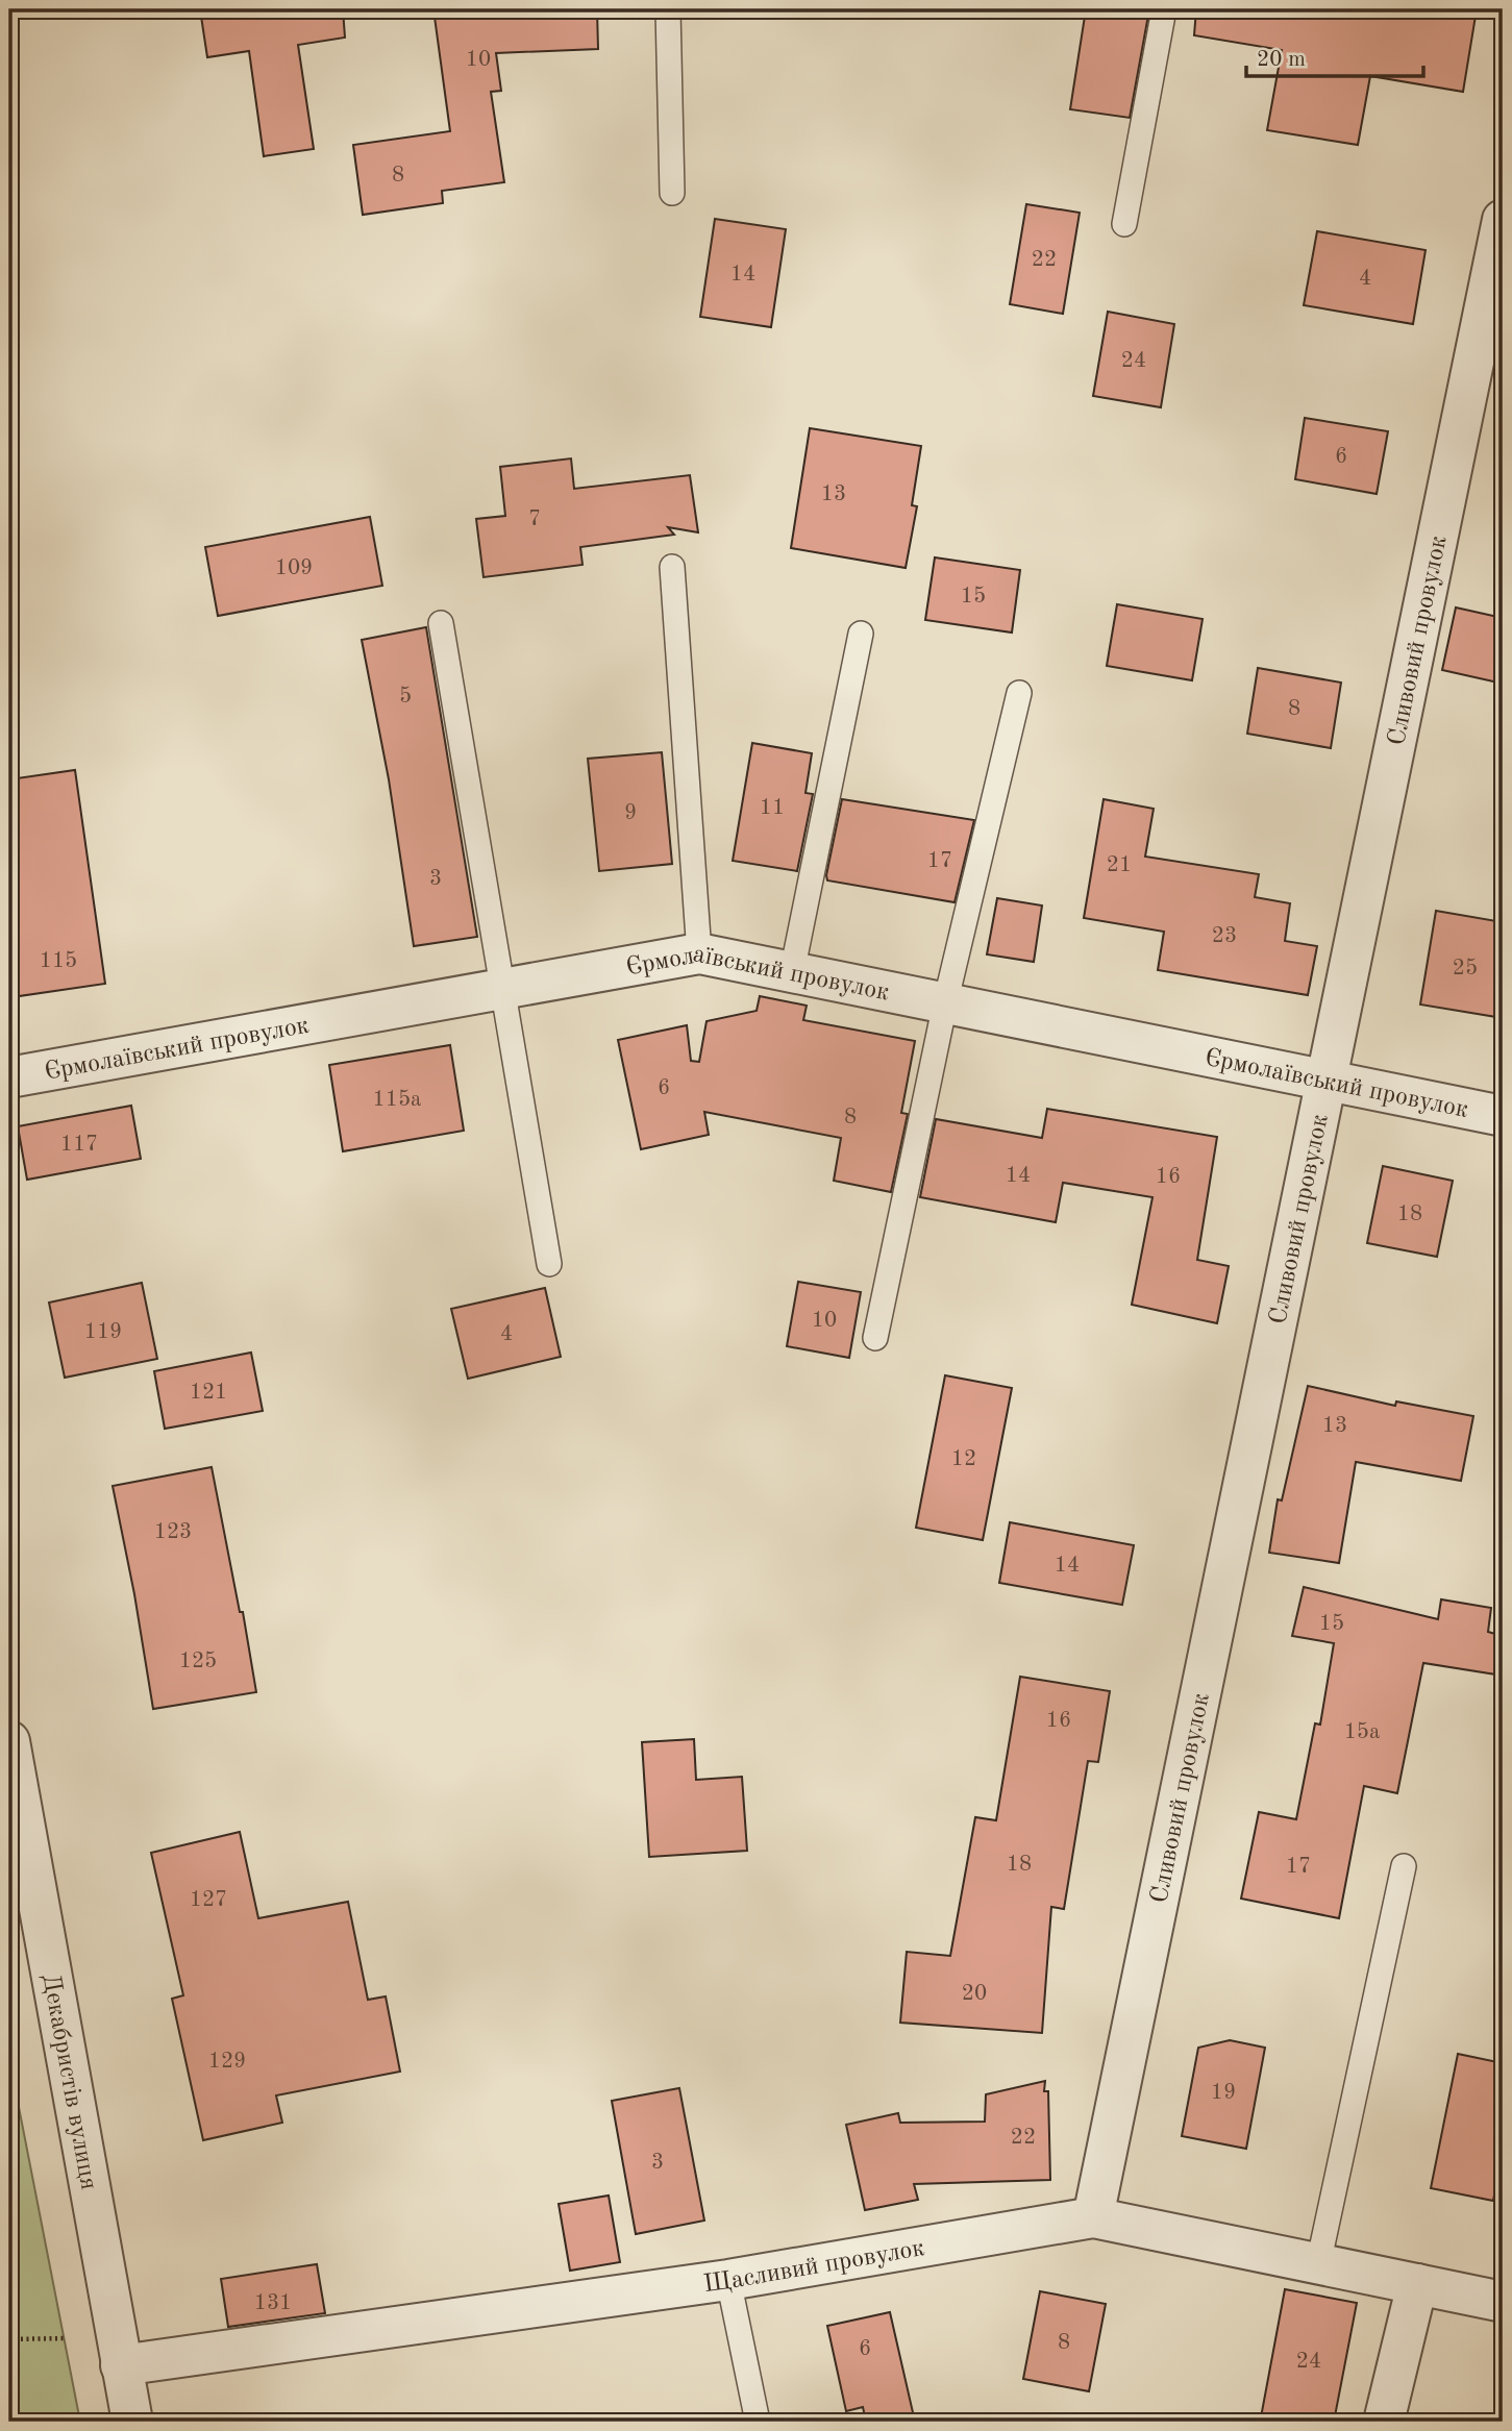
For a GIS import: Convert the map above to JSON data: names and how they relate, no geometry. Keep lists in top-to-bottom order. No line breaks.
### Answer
{"streets":{"street":["Сливовий провулок","Єрмолаївський провулок","Декабристів вулиця","Щасливий провулок"]},"crossings":[["Сливовий провулок","Єрмолаївський провулок"],["Сливовий провулок","Щасливий провулок"],["Декабристів вулиця","Щасливий провулок"]],"house_numbers":["10","8","22","14","4","24","6","13","7","109","15","5","8","11","9","17","21","3","23","115","25","6","115а","8","117","14","16","18","10","119","4","121","13","12","123","14","15","125","16","15а","18","17","127","20","129","19","22","3","131","8","6","24"],"scale_bar":"20 m"}
